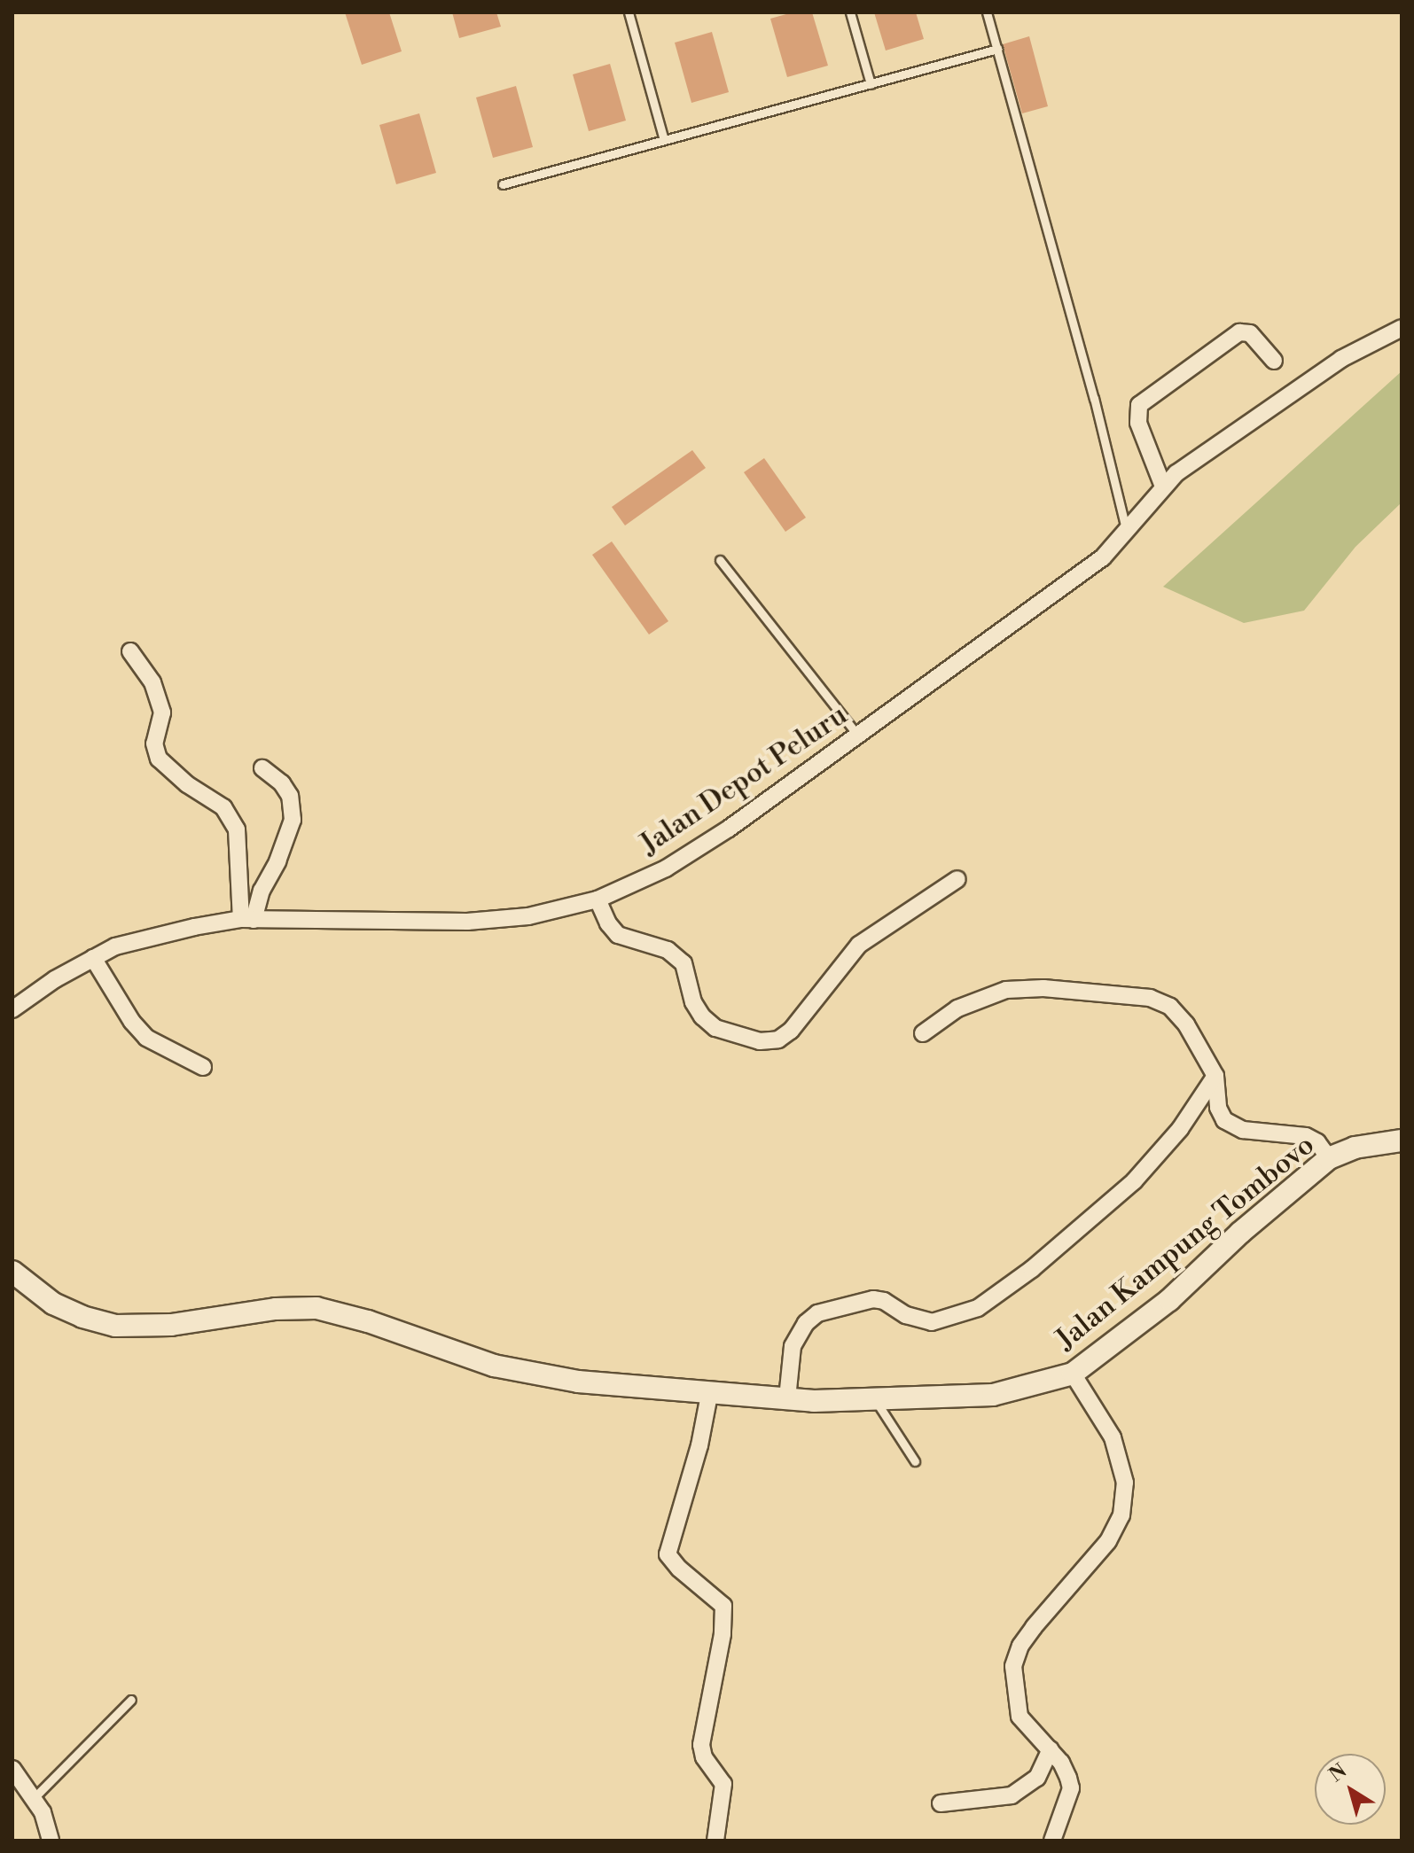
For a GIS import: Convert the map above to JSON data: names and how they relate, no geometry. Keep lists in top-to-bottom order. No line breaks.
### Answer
{"streets":{"street":["Jalan Depot Peluru","Jalan Kampung Tombovo"]},"north":"top left"}
